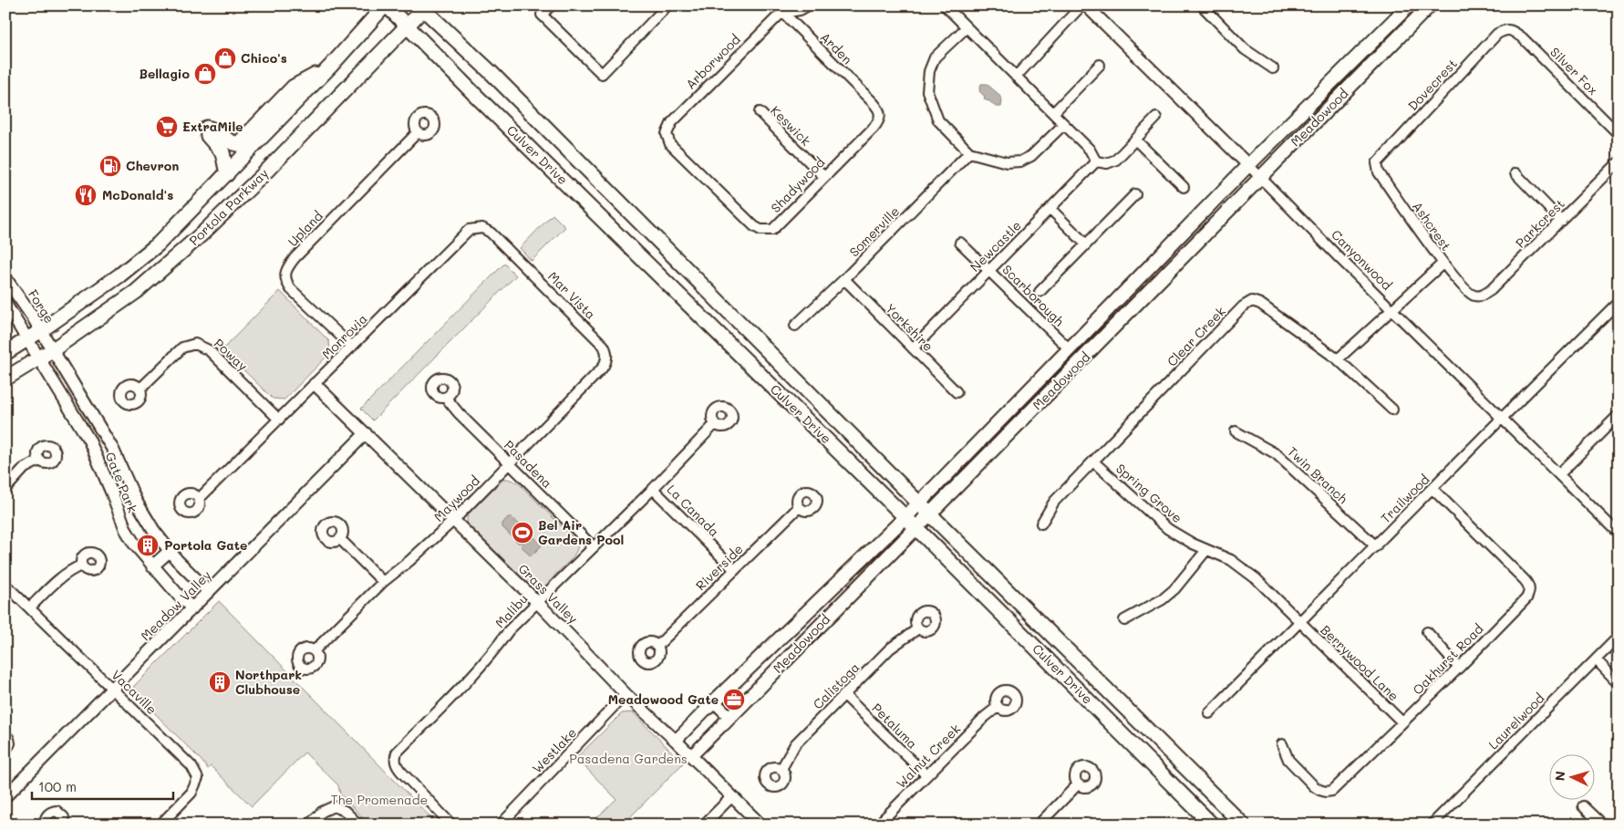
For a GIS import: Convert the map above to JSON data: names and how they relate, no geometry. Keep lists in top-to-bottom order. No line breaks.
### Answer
{"streets":{"main road":["Meadowood","Culver Drive","Portola Parkway"],"street":["Arden","Arborwood","Silver Fox","Dovecrest","Keswick","Shadywood","Parkcrest","Ashcrest","Upland","Somerville","Newcastle","Canyonwood","Mar Vista","Scarborough","Forge","Yorkshire","Monrovia","Clear Creek","Poway","Pasadena","Twin Branch","Gate Park","Spring Grove","Maywood","Trailwood","La Canada","Riverside","Grass Valley","Meadow Valley","Malibu","Oakhurst Road","Berrywood Lane","Calistoga","Vacaville","Laurelwood","Petaluma","Westlake","Walnut Creek"]},"crossings":[["Arden","Arborwood"],["Arden","Shadywood"],["Arborwood","Shadywood"],["Silver Fox","Dovecrest"],["Dovecrest","Ashcrest"],["Meadowood","Culver Drive"],["Meadowood","Canyonwood"],["Meadowood","Scarborough"],["Meadowood","Grass Valley"],["Keswick","Shadywood"],["Culver Drive","Portola Parkway"],["Portola Parkway","Forge"],["Portola Parkway","Gate Park"],["Parkcrest","Ashcrest"],["Upland","Monrovia"],["Somerville","Yorkshire"],["Newcastle","Scarborough"],["Newcastle","Yorkshire"],["Canyonwood","Trailwood"],["Mar Vista","Monrovia"],["Mar Vista","Maywood"],["Forge","Gate Park"],["Monrovia","Poway"],["Monrovia","Grass Valley"],["Clear Creek","Spring Grove"],["Pasadena","Maywood"],["Pasadena","Malibu"],["Twin Branch","Trailwood"],["Gate Park","Meadow Valley"],["Spring Grove","Trailwood"],["Spring Grove","Berrywood Lane"],["Maywood","Grass Valley"],["Trailwood","Oakhurst Road"],["Trailwood","Berrywood Lane"],["La Canada","Riverside"],["La Canada","Malibu"],["Grass Valley","Meadow Valley"],["Grass Valley","Malibu"],["Grass Valley","Westlake"],["Meadow Valley","Vacaville"],["Oakhurst Road","Berrywood Lane"],["Calistoga","Petaluma"],["Petaluma","Walnut Creek"]],"parks":["Pasadena Gardens","The Promenade"],"places":{"shop":["Chico's","Bellagio"],"supermarket":["ExtraMile"],"fuel station":["Chevron"],"restaurant":["McDonald's"],"sports":["Bel Air Gardens Pool"],"building":["Portola Gate","Northpark Clubhouse"],"office":["Meadowood Gate"]},"scale_bar":"100 m","north":"left"}
